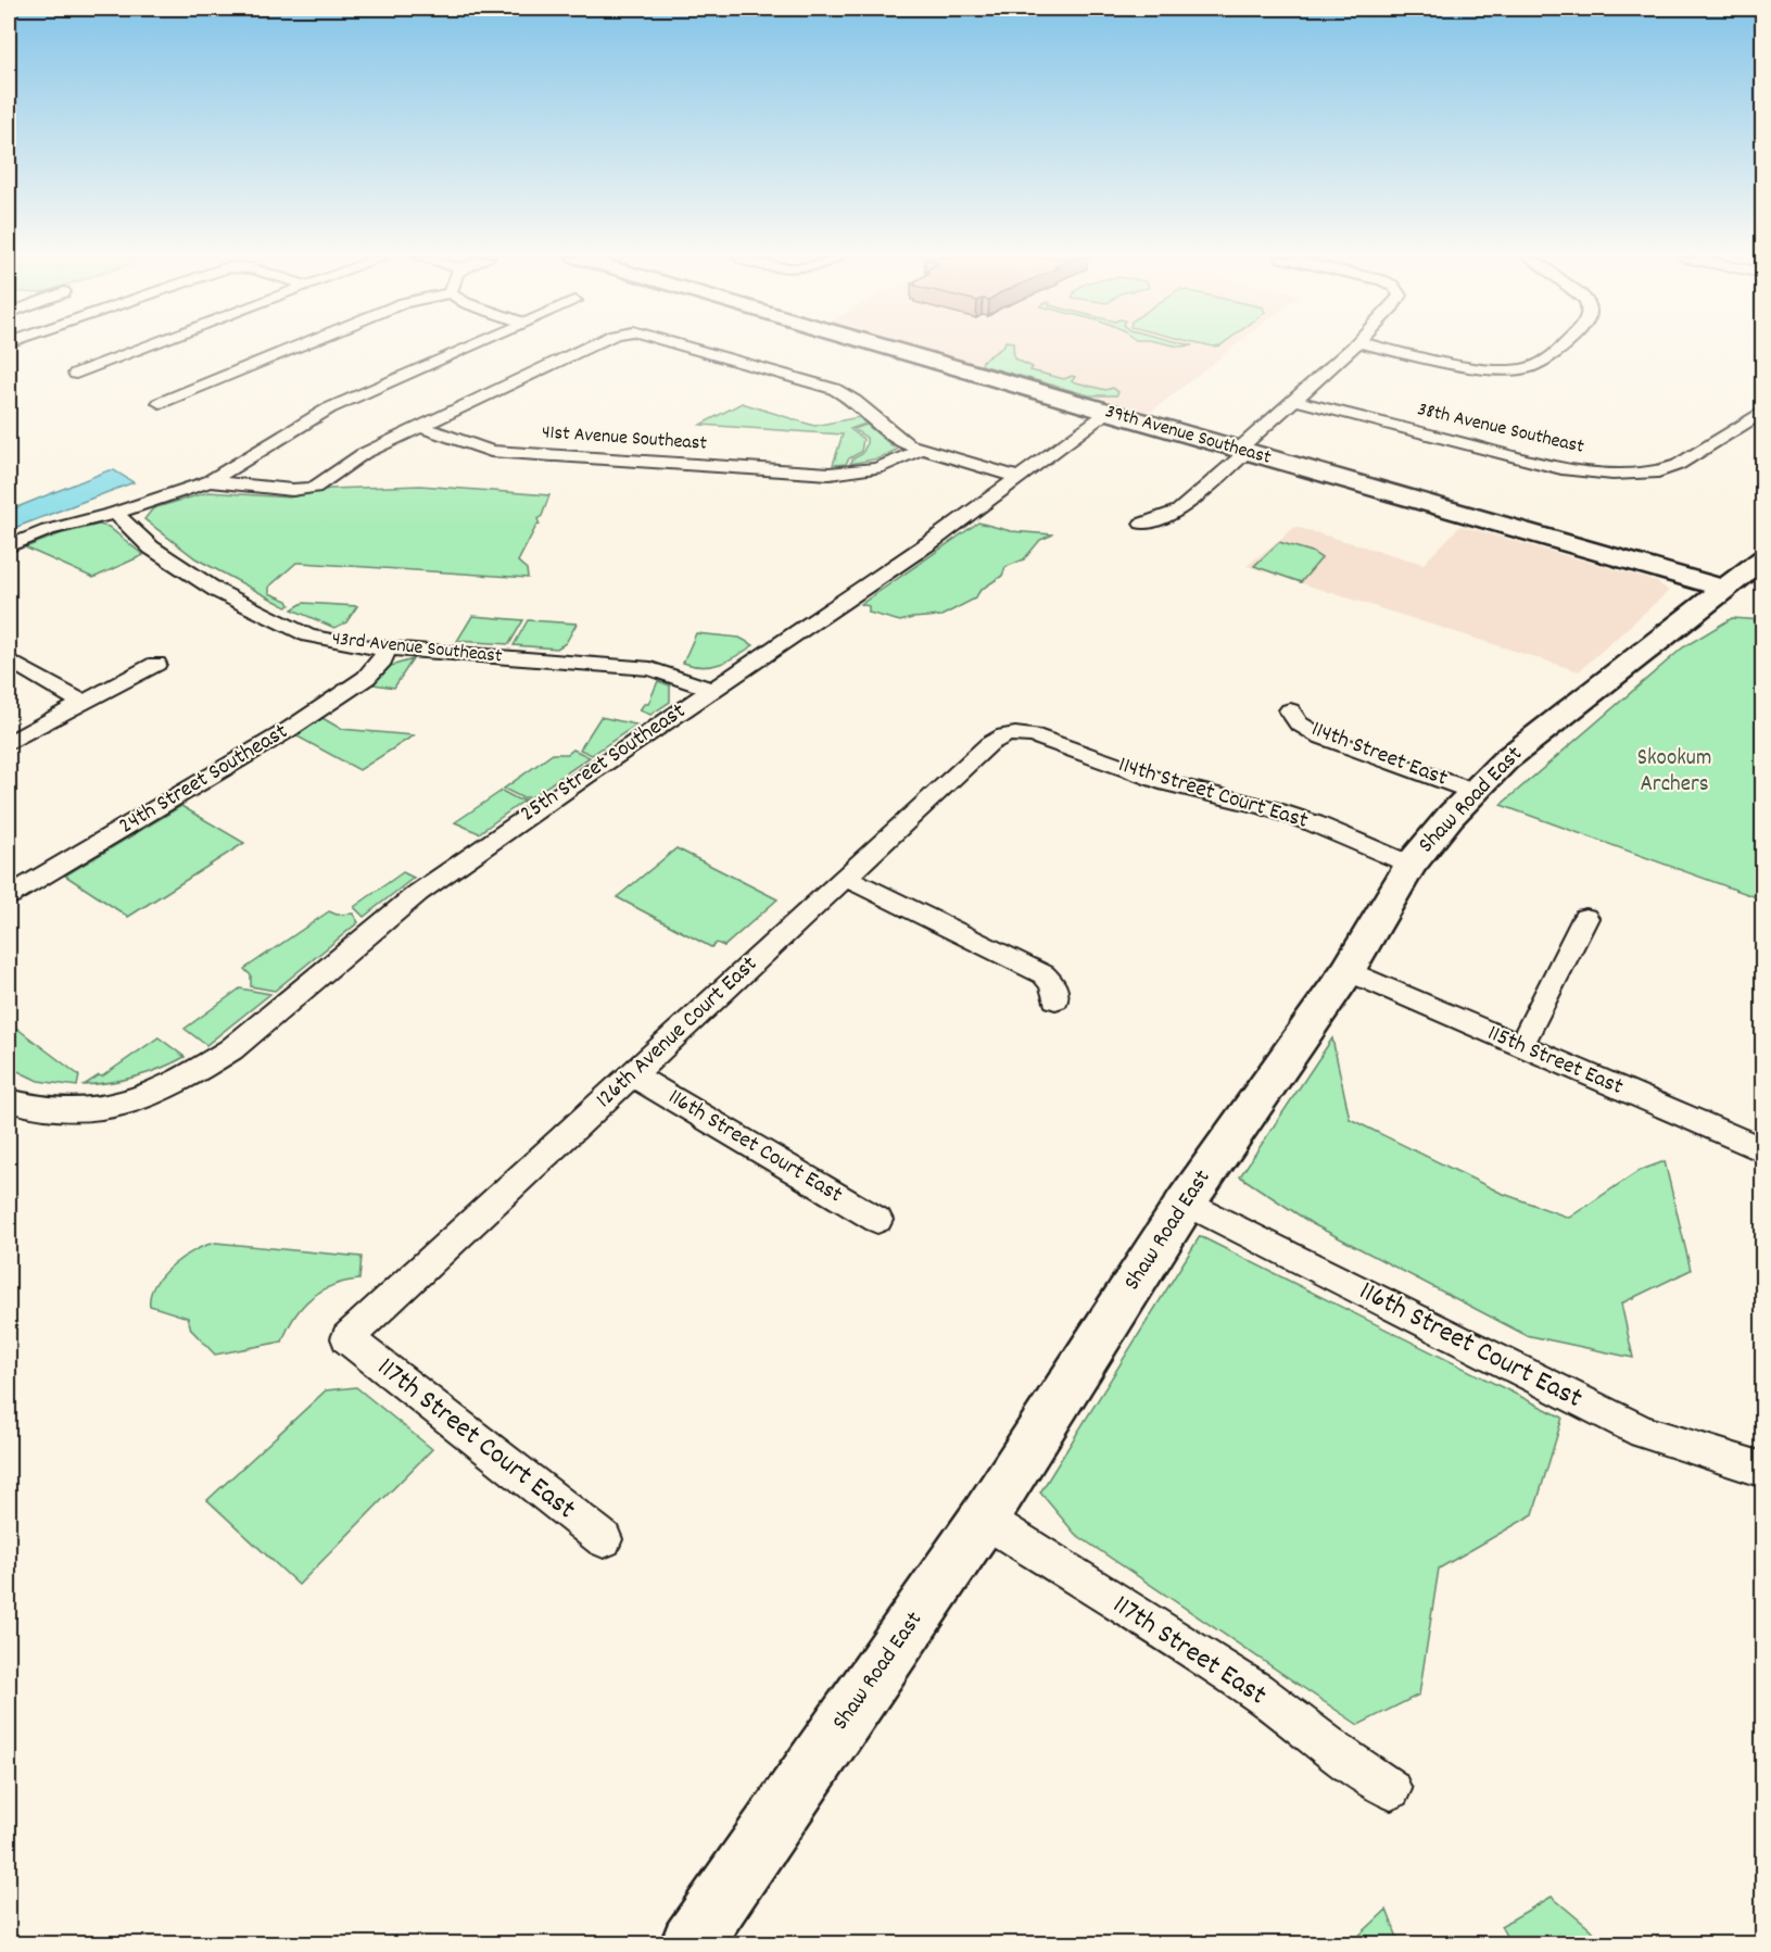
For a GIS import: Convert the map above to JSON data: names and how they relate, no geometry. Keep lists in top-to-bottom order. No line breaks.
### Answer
{"streets":{"main road":["39th Avenue Southeast","Shaw Road East"],"street":["38th Avenue Southeast","41st Avenue Southeast","43rd Avenue Southeast","114th Street East","25th Street Southeast","24th Street Southeast","114th Street Court East","126th Avenue Court East","115th Street East","116th Street Court East","117th Street Court East","117th Street East"]},"crossings":[["39th Avenue Southeast","25th Street Southeast"],["39th Avenue Southeast","Shaw Road East"],["43rd Avenue Southeast","25th Street Southeast"],["43rd Avenue Southeast","24th Street Southeast"],["114th Street East","Shaw Road East"],["114th Street Court East","Shaw Road East"],["114th Street Court East","126th Avenue Court East"],["Shaw Road East","115th Street East"],["Shaw Road East","116th Street Court East"],["Shaw Road East","117th Street East"],["126th Avenue Court East","116th Street Court East"],["126th Avenue Court East","117th Street Court East"]],"parks":["Skookum Archers"]}
